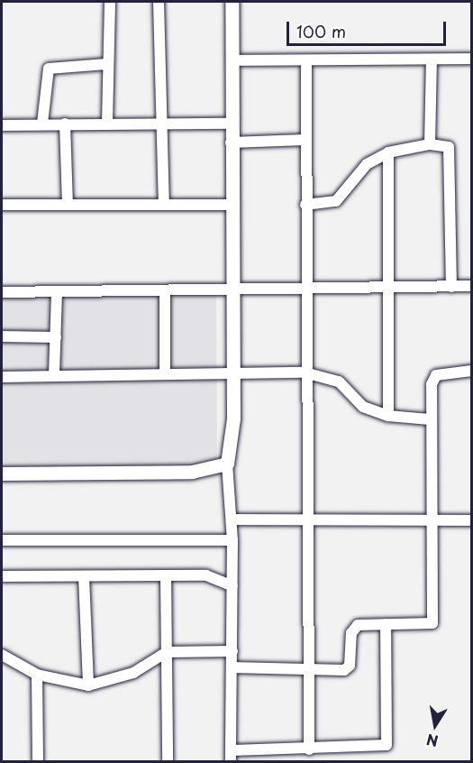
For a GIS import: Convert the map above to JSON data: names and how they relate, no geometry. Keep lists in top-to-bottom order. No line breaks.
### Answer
{"scale_bar":"100 m","north":"bottom"}
